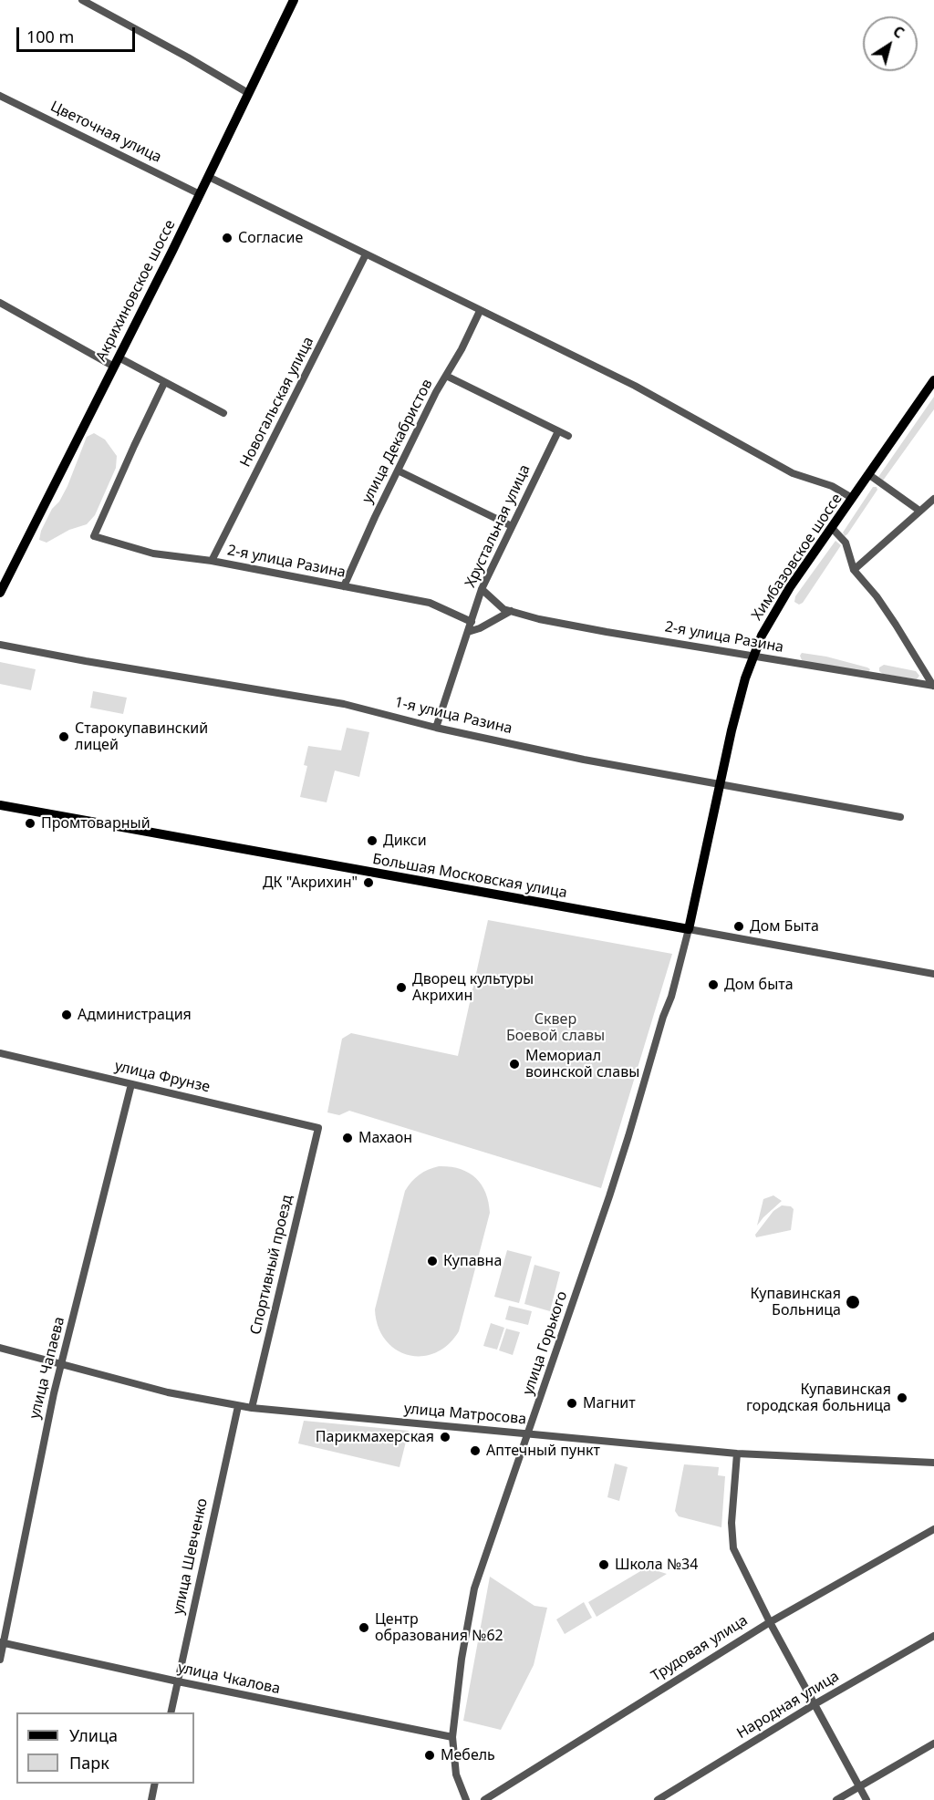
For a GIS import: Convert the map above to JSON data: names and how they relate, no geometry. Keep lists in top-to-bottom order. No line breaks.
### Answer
{"streets":{"main road":["Акрихиновское шоссе","Химбазовское шоссе","Большая Московская улица"],"street":["Цветочная улица","Новогальская улица","улица Декабристов","Хрустальная улица","2-я улица Разина","1-я улица Разина","улица Фрунзе","Спортивный проезд","улица Горького","улица Чапаева","улица Матросова","улица Шевченко","Трудовая улица","улица Чкалова","Народная улица"]},"crossings":[["Цветочная улица","Акрихиновское шоссе"],["Новогальская улица","2-я улица Разина"],["улица Декабристов","2-я улица Разина"],["Хрустальная улица","2-я улица Разина"],["Хрустальная улица","1-я улица Разина"],["Химбазовское шоссе","2-я улица Разина"],["Химбазовское шоссе","1-я улица Разина"],["Химбазовское шоссе","Большая Московская улица"],["Химбазовское шоссе","улица Горького"],["Большая Московская улица","улица Горького"],["улица Фрунзе","Спортивный проезд"],["улица Фрунзе","улица Чапаева"],["Спортивный проезд","улица Матросова"],["улица Горького","улица Матросова"],["улица Горького","улица Чкалова"],["улица Чапаева","улица Матросова"],["улица Чапаева","улица Чкалова"],["улица Матросова","улица Шевченко"],["улица Шевченко","улица Чкалова"]],"parks":["Сквер Боевой славы"],"places":["Согласие","Старокупавинский лицей","Промтоварный","Дикси","ДК \"Акрихин\"","Дом Быта","Дом быта","Дворец культуры Акрихин","Администрация","Мемориал воинской славы","Махаон","Купавна","Купавинская Больница","Купавинская городская больница","Магнит","Парикмахерская","Аптечный пункт","Школа №34","Центр образования №62","Мебель"],"legend":["Улица","Парк"],"scale_bar":"100 m","north":"top right"}
